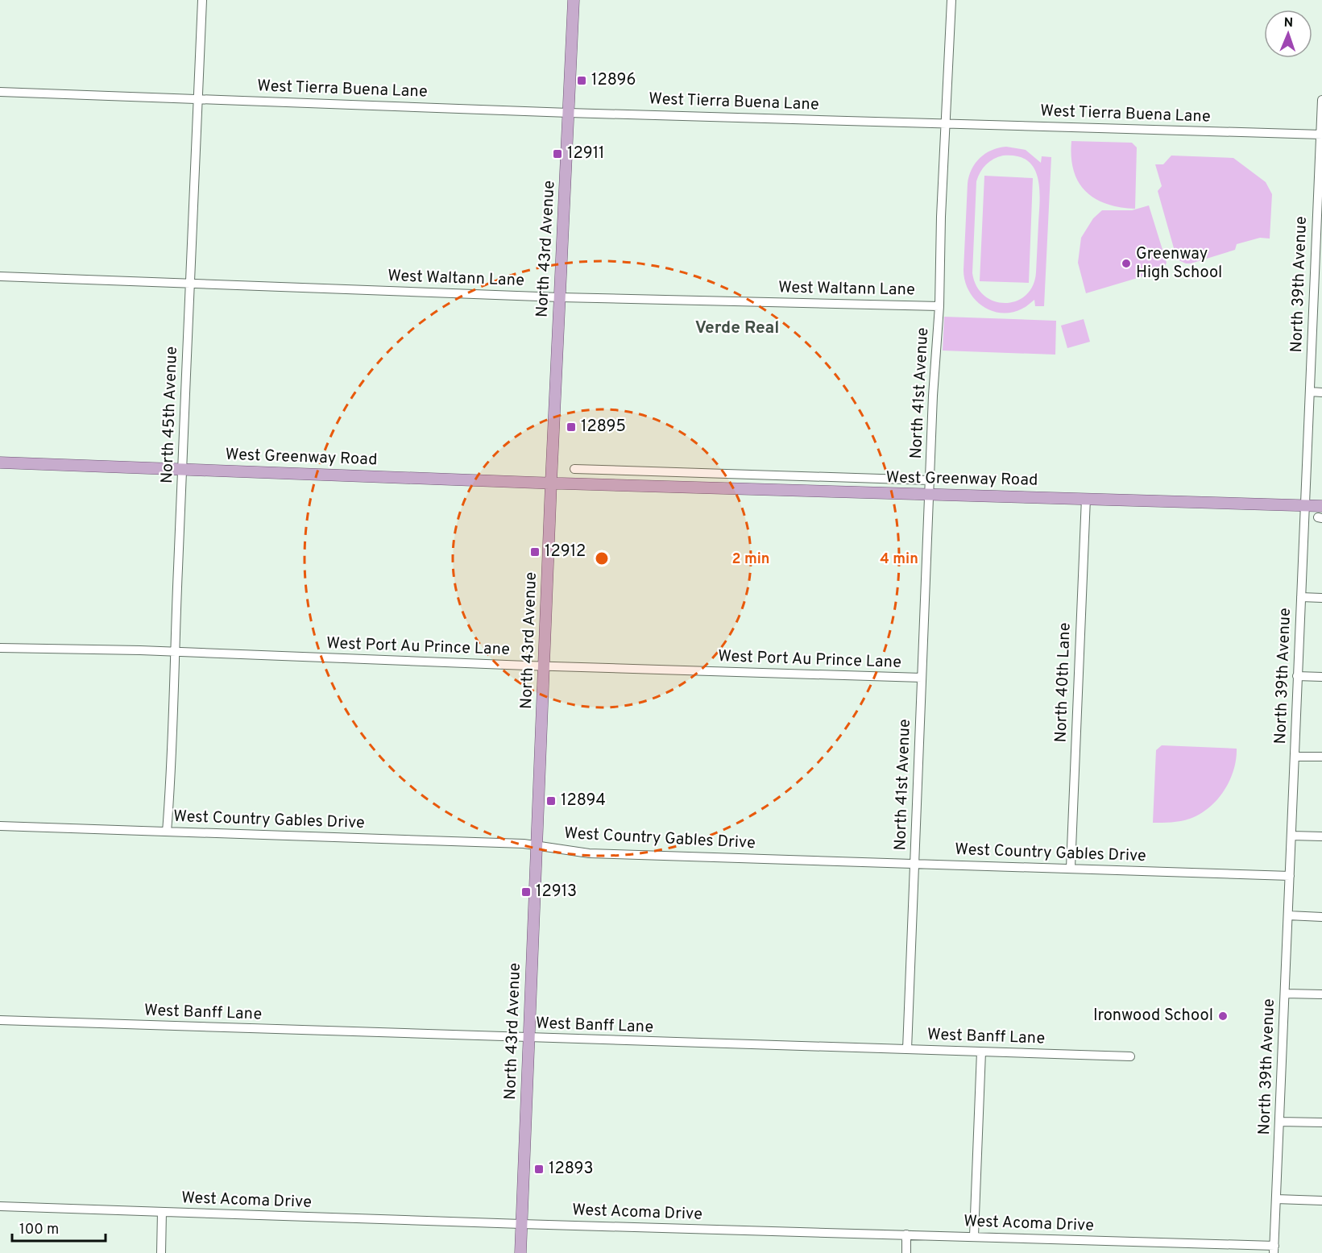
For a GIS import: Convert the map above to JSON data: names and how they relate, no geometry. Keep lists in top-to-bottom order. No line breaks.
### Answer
{"streets":{"main road":["North 43rd Avenue","West Greenway Road"],"street":["West Tierra Buena Lane","West Waltann Lane","North 39th Avenue","North 41st Avenue","North 45th Avenue","West Port Au Prince Lane","North 40th Lane","West Country Gables Drive","West Banff Lane","West Acoma Drive"]},"crossings":[["West Tierra Buena Lane","North 43rd Avenue"],["West Tierra Buena Lane","North 39th Avenue"],["West Tierra Buena Lane","North 41st Avenue"],["West Tierra Buena Lane","North 45th Avenue"],["North 43rd Avenue","West Waltann Lane"],["North 43rd Avenue","West Greenway Road"],["North 43rd Avenue","West Port Au Prince Lane"],["North 43rd Avenue","West Country Gables Drive"],["North 43rd Avenue","West Banff Lane"],["North 43rd Avenue","West Acoma Drive"],["West Waltann Lane","North 41st Avenue"],["West Waltann Lane","North 45th Avenue"],["North 39th Avenue","West Greenway Road"],["North 39th Avenue","West Country Gables Drive"],["North 39th Avenue","West Acoma Drive"],["North 41st Avenue","West Greenway Road"],["North 41st Avenue","West Port Au Prince Lane"],["North 41st Avenue","West Country Gables Drive"],["North 41st Avenue","West Banff Lane"],["North 45th Avenue","West Greenway Road"],["North 45th Avenue","West Port Au Prince Lane"],["North 45th Avenue","West Country Gables Drive"],["West Greenway Road","North 40th Lane"],["North 40th Lane","West Country Gables Drive"]],"districts":["Verde Real"],"places":{"transit":["12896","12911","12895","12912","12894","12913","12893"],"other":["Greenway High School","Ironwood School"]},"scale_bar":"100 m","north":"top","rings":["2 min","4 min"]}
